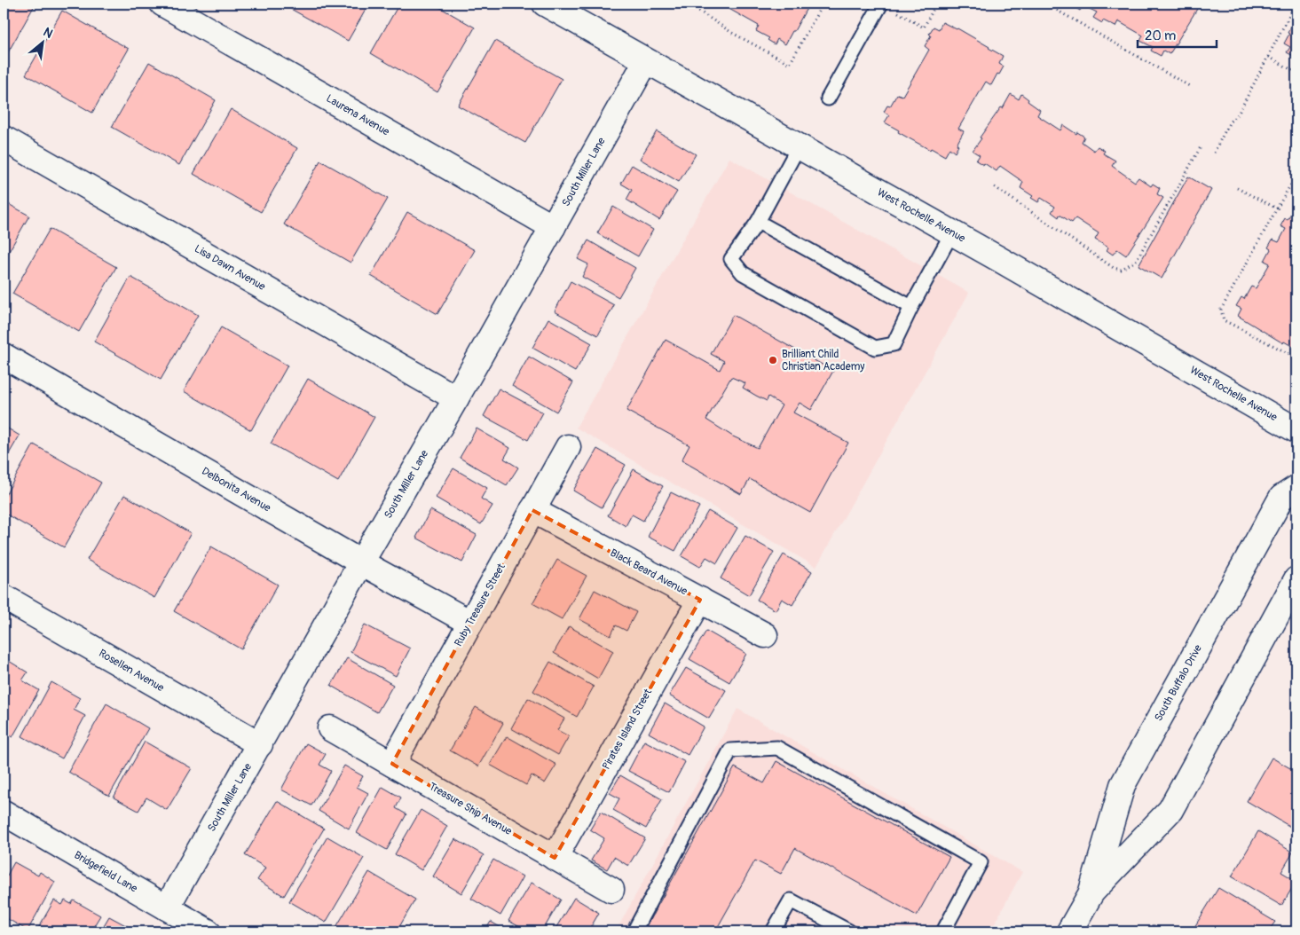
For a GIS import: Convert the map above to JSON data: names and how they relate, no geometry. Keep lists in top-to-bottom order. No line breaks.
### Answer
{"streets":{"street":["Laurena Avenue","South Miller Lane","West Rochelle Avenue","Lisa Dawn Avenue","Delbonita Avenue","Black Beard Avenue","Ruby Treasure Street","Rosellen Avenue","South Buffalo Drive","Pirates Island Street","Treasure Ship Avenue","Bridgefield Lane"]},"crossings":[["Laurena Avenue","South Miller Lane"],["South Miller Lane","West Rochelle Avenue"],["South Miller Lane","Lisa Dawn Avenue"],["South Miller Lane","Delbonita Avenue"],["South Miller Lane","Rosellen Avenue"],["South Miller Lane","Bridgefield Lane"],["Delbonita Avenue","Ruby Treasure Street"],["Black Beard Avenue","Ruby Treasure Street"],["Black Beard Avenue","Pirates Island Street"],["Ruby Treasure Street","Treasure Ship Avenue"],["Pirates Island Street","Treasure Ship Avenue"]],"places":["Brilliant Child Christian Academy"],"scale_bar":"20 m","north":"top right"}
